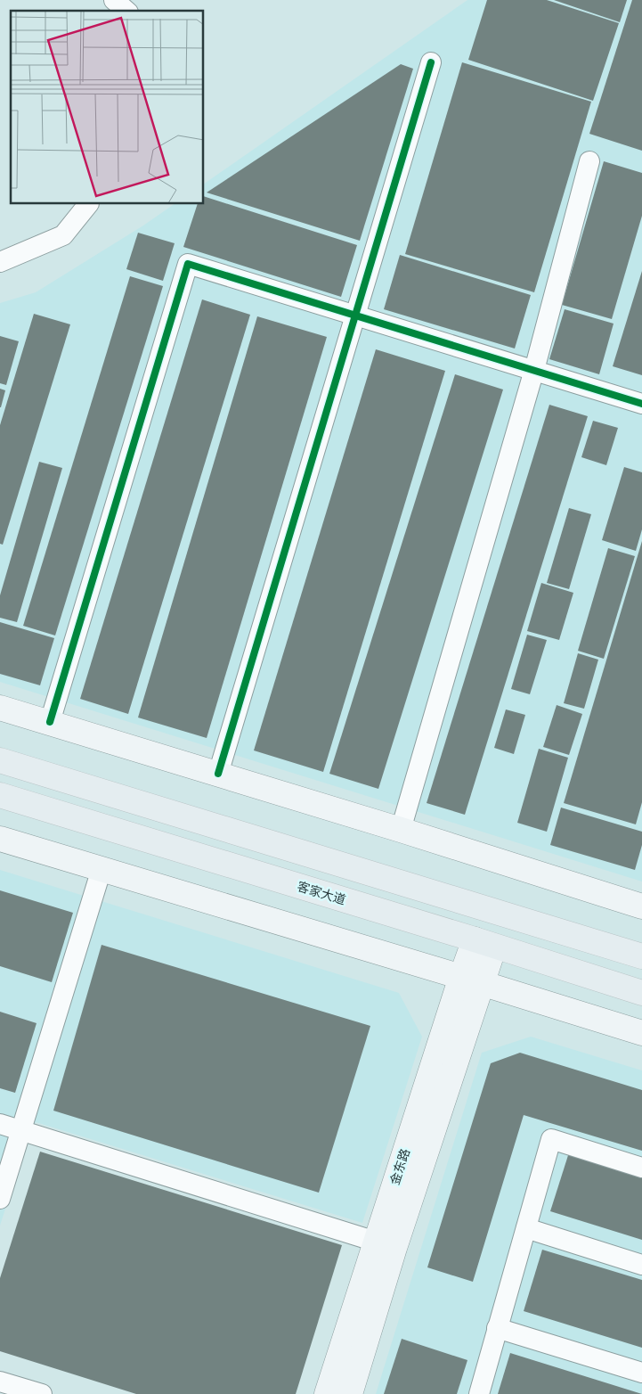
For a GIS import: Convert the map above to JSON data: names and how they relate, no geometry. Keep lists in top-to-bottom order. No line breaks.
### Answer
{"streets":{"main road":["客家大道"],"street":["金东路"]},"crossings":[["客家大道","金东路"]]}
